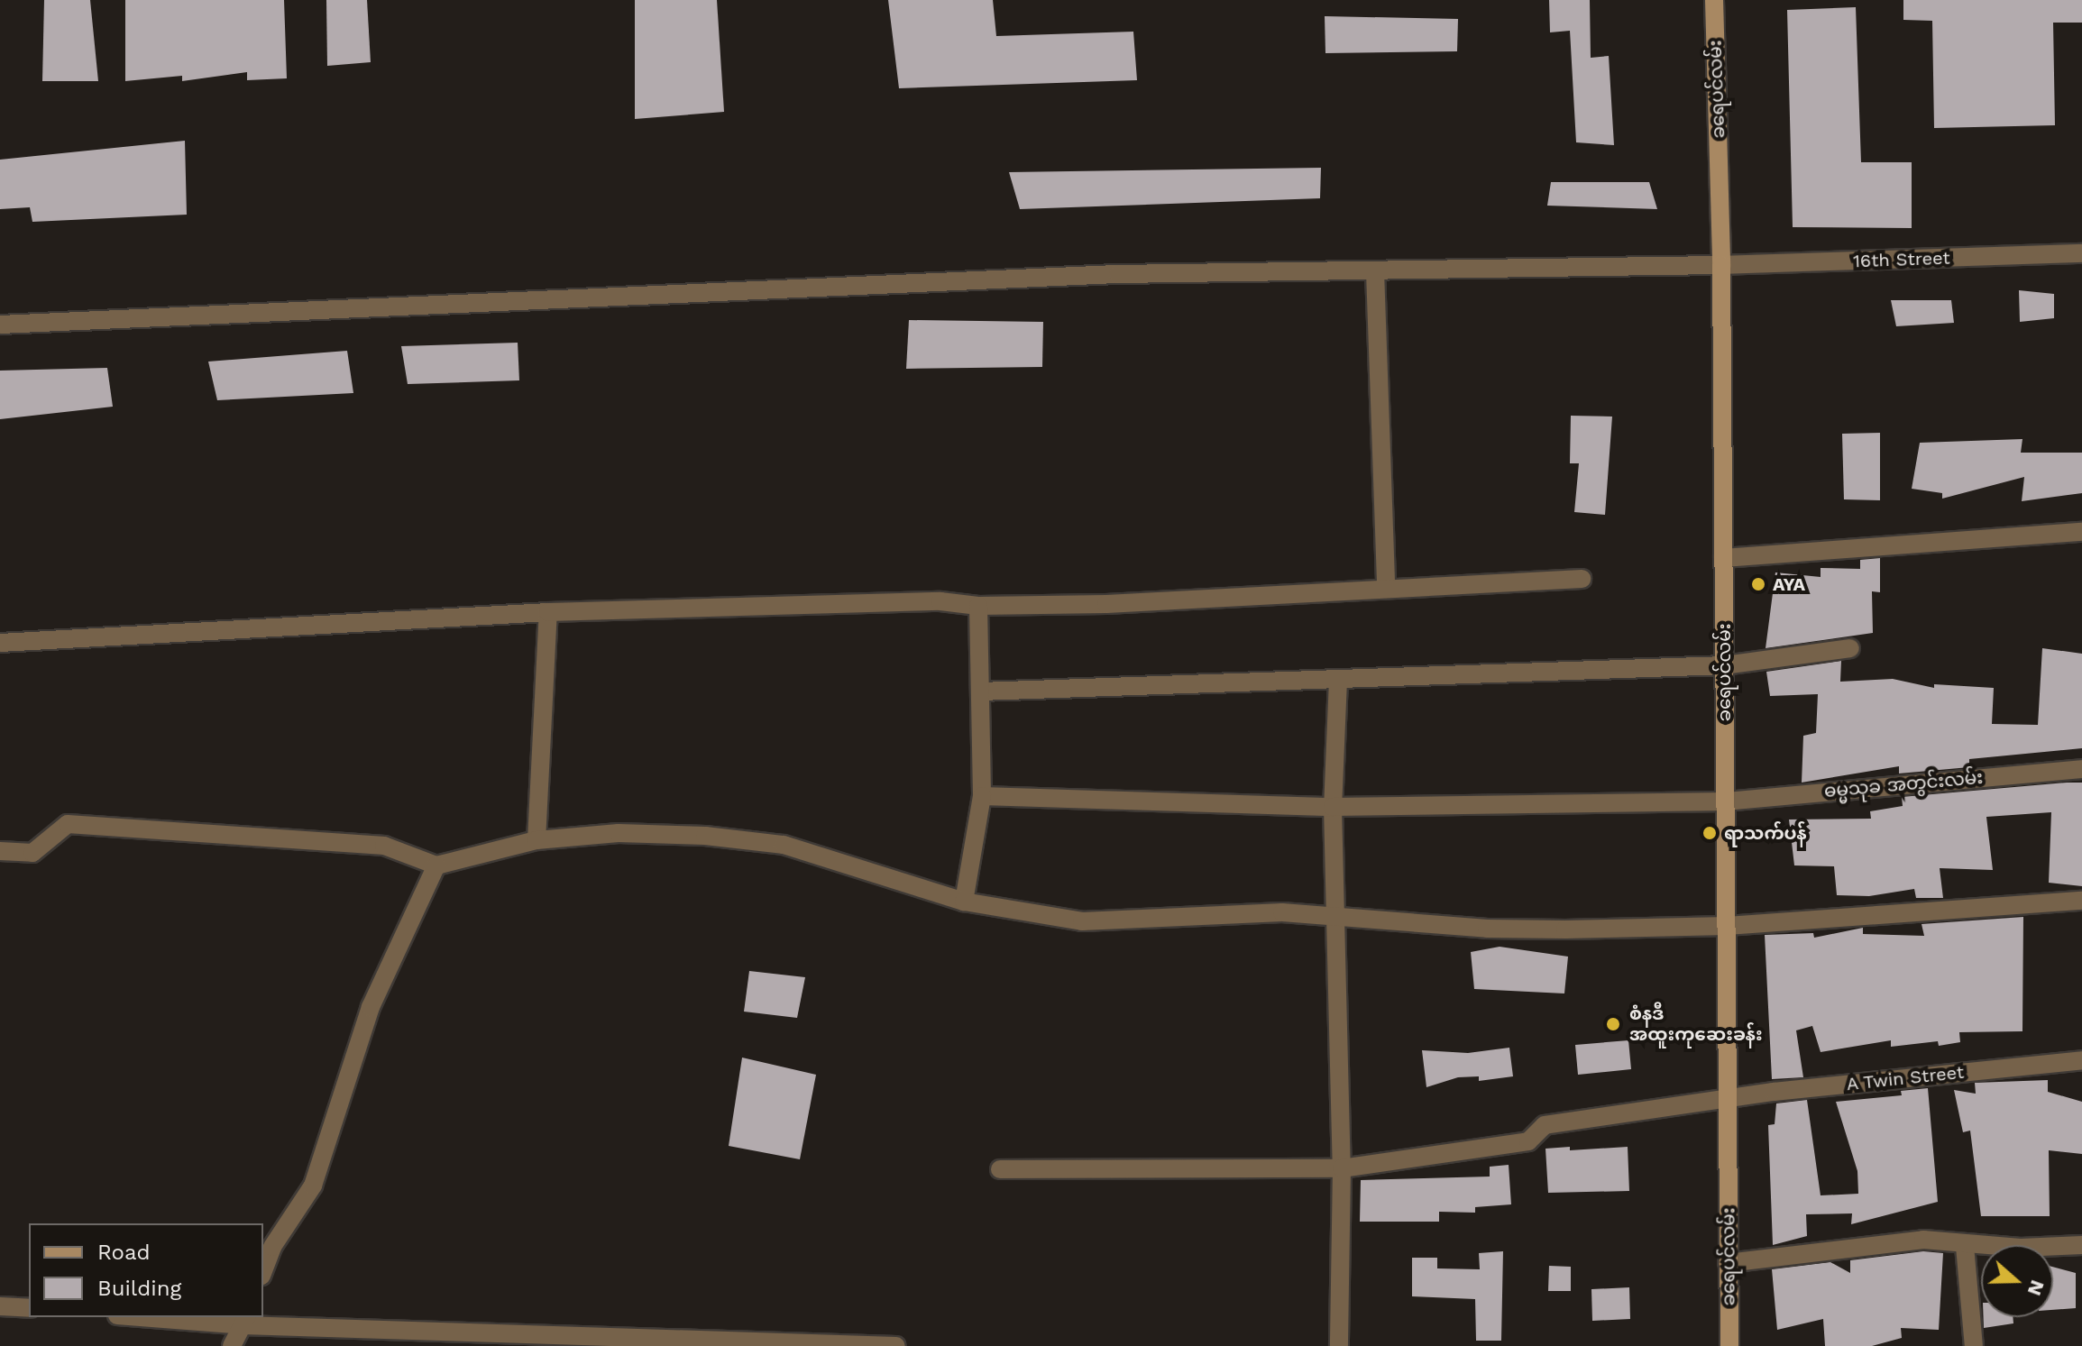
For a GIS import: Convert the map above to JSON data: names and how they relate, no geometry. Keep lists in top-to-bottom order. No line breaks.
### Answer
{"streets":{"main road":["ခရေပင်လမ်း"],"street":["16th Street","ဓမ္မသုခ အတွင်းလမ်း","A Twin Street"]},"crossings":[["ခရေပင်လမ်း","16th Street"],["ခရေပင်လမ်း","ဓမ္မသုခ အတွင်းလမ်း"],["ခရေပင်လမ်း","A Twin Street"]],"places":["AYA","ရာသက်ပန်","စံနဒီ အထူးကုဆေးခန်း"],"legend":["Road","Building"],"north":"right"}
